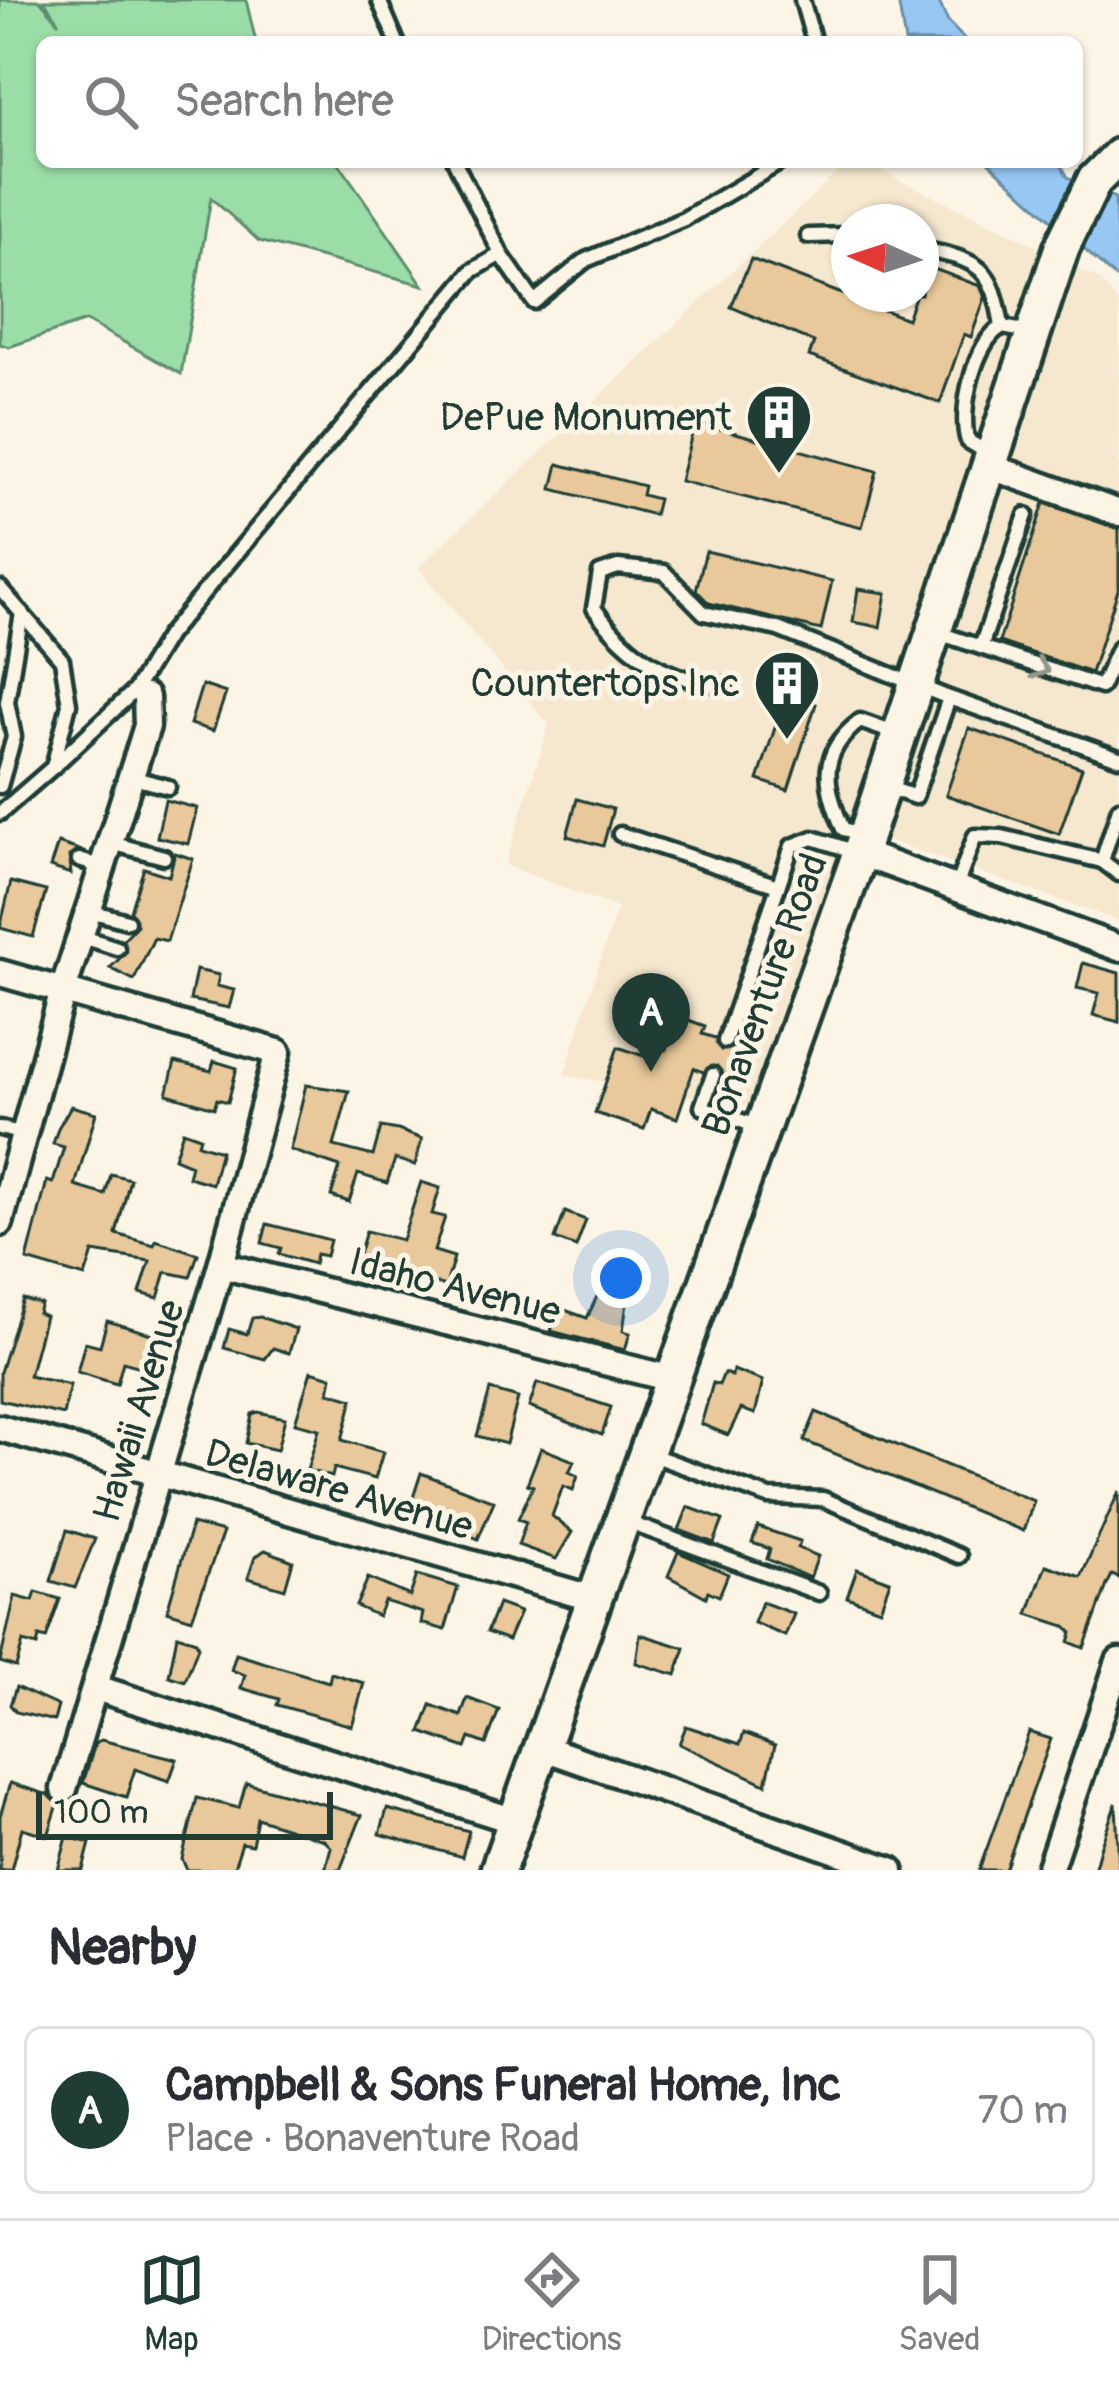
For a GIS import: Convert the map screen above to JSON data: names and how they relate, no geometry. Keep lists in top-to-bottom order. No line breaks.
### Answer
{"streets":{"street":["Bonaventure Road","Idaho Avenue","Hawaii Avenue","Delaware Avenue"]},"crossings":[["Bonaventure Road","Idaho Avenue"],["Bonaventure Road","Delaware Avenue"],["Idaho Avenue","Hawaii Avenue"],["Hawaii Avenue","Delaware Avenue"]],"places":{"building":["DePue Monument","Countertops Inc"]},"scale_bar":"100 m","north":"left","page":{"search":"Search here","pins":"A","scale":"100 m","heading":"Nearby","list":[{"mark":"A","name":"Campbell & Sons Funeral Home, Inc","note":"Place · Bonaventure Road","value":"70 m"}],"nav":["Map","Directions","Saved"]}}
